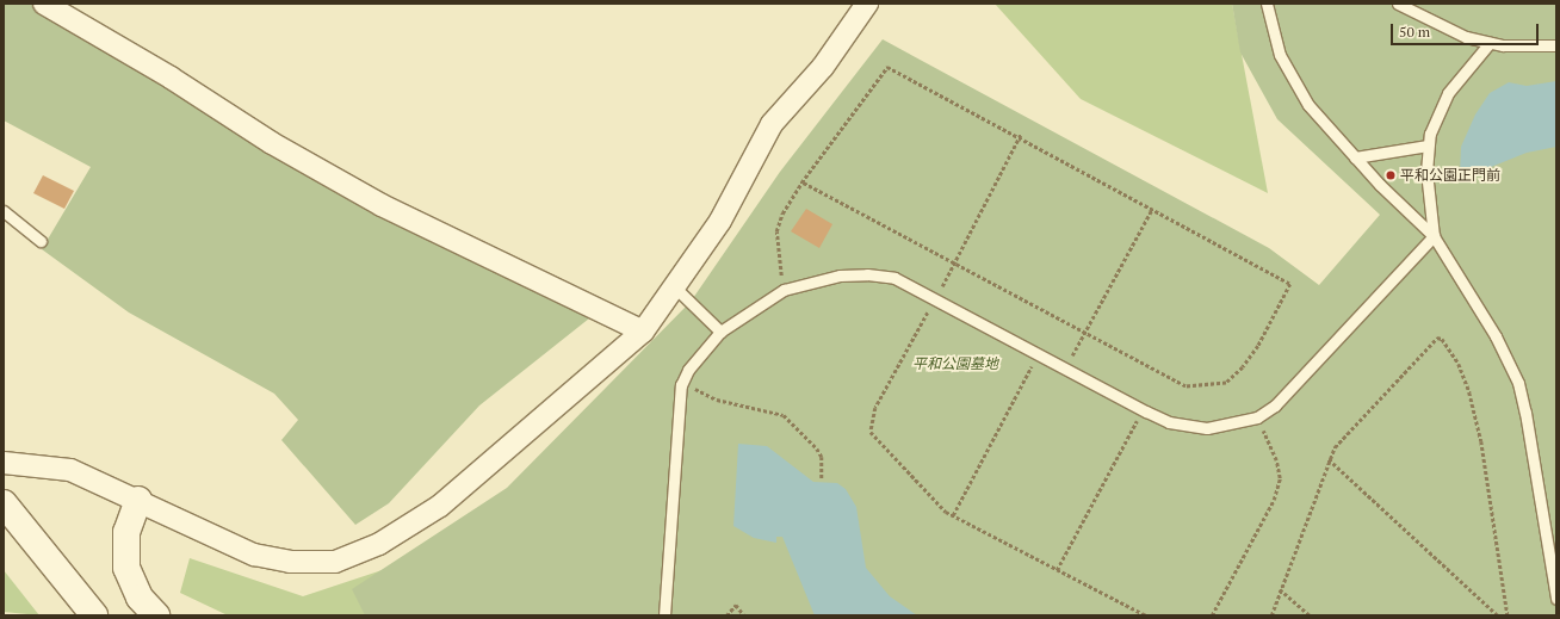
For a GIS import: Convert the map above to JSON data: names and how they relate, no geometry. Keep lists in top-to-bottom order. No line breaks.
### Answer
{"parks":["平和公園墓地"],"places":["平和公園正門前"],"scale_bar":"50 m"}
